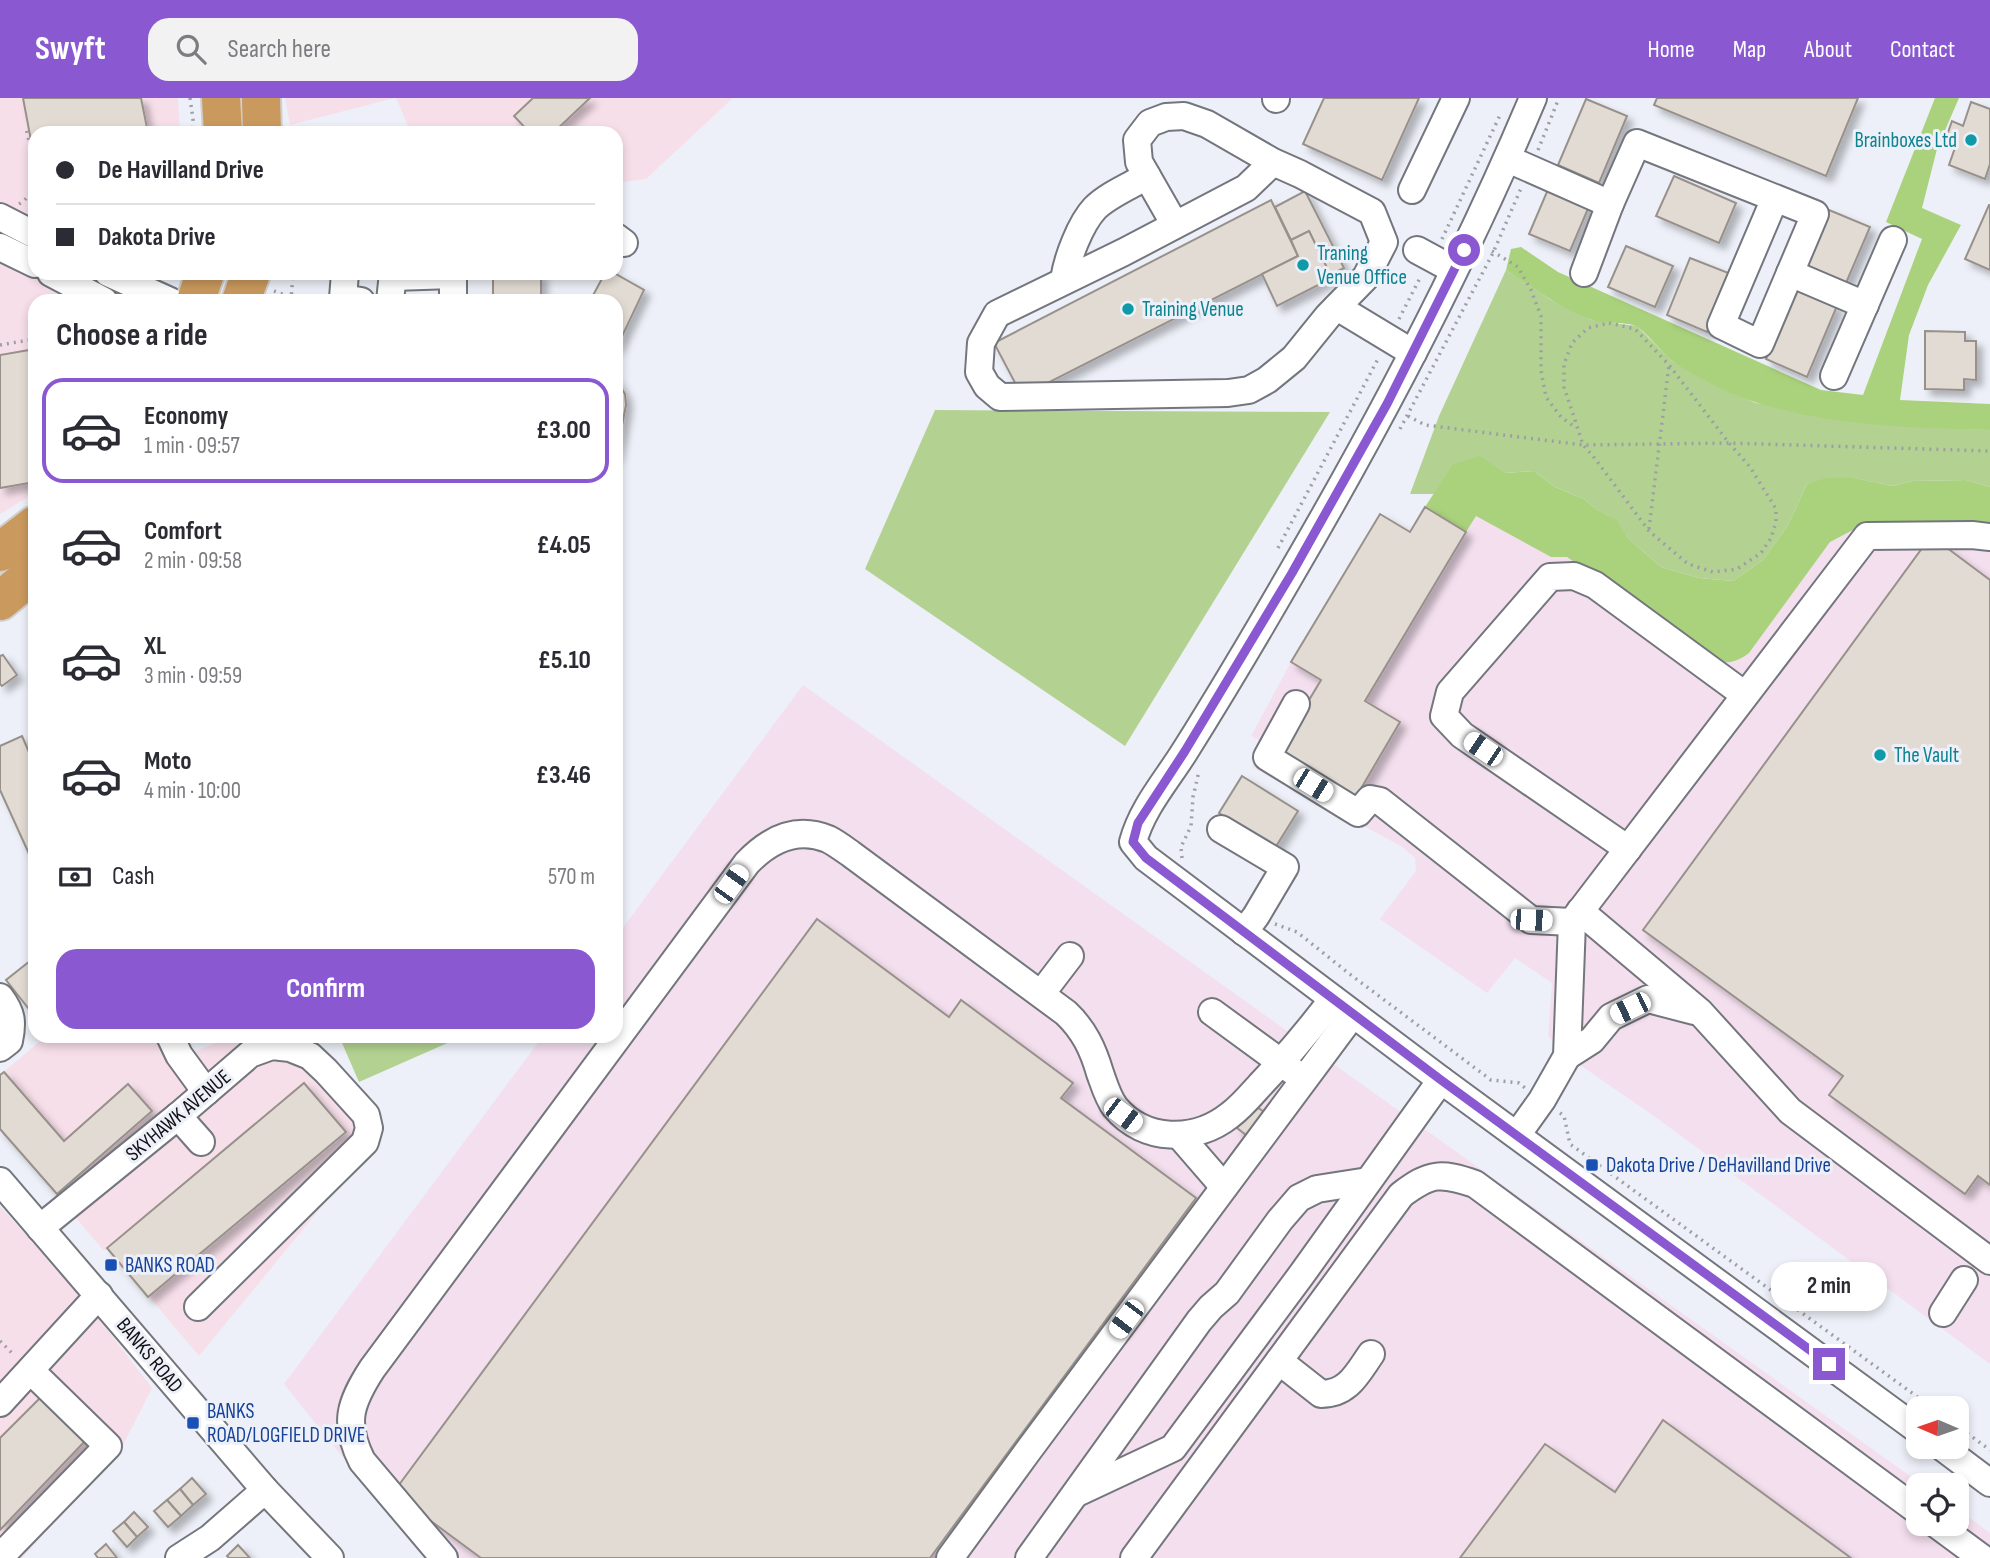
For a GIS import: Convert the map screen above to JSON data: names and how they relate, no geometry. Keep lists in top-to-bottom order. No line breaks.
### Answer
{"streets":{"street":["SKYHAWK AVENUE","BANKS ROAD"]},"crossings":[["SKYHAWK AVENUE","BANKS ROAD"]],"places":{"other":["Brainboxes Ltd","Traning Venue Office","Training Venue","The Vault"],"transit":["Dakota Drive / DeHavilland Drive","BANKS ROAD","BANKS ROAD/LOGFIELD DRIVE"]},"north":"left","page":{"header":"Swyft","search":"Search here","nav":["Home","Map","About","Contact"],"banner":["De Havilland Drive","Dakota Drive"],"heading":"Choose a ride","list":[{"name":"Economy","note":"1 min · 09:57","value":"£3.00"},{"name":"Comfort","note":"2 min · 09:58","value":"£4.05"},{"name":"XL","note":"3 min · 09:59","value":"£5.10"},{"name":"Moto","note":"4 min · 10:00","value":"£3.46"}],"pay":["Cash","570 m"],"buttons":"Confirm","bubble":"2 min"}}
